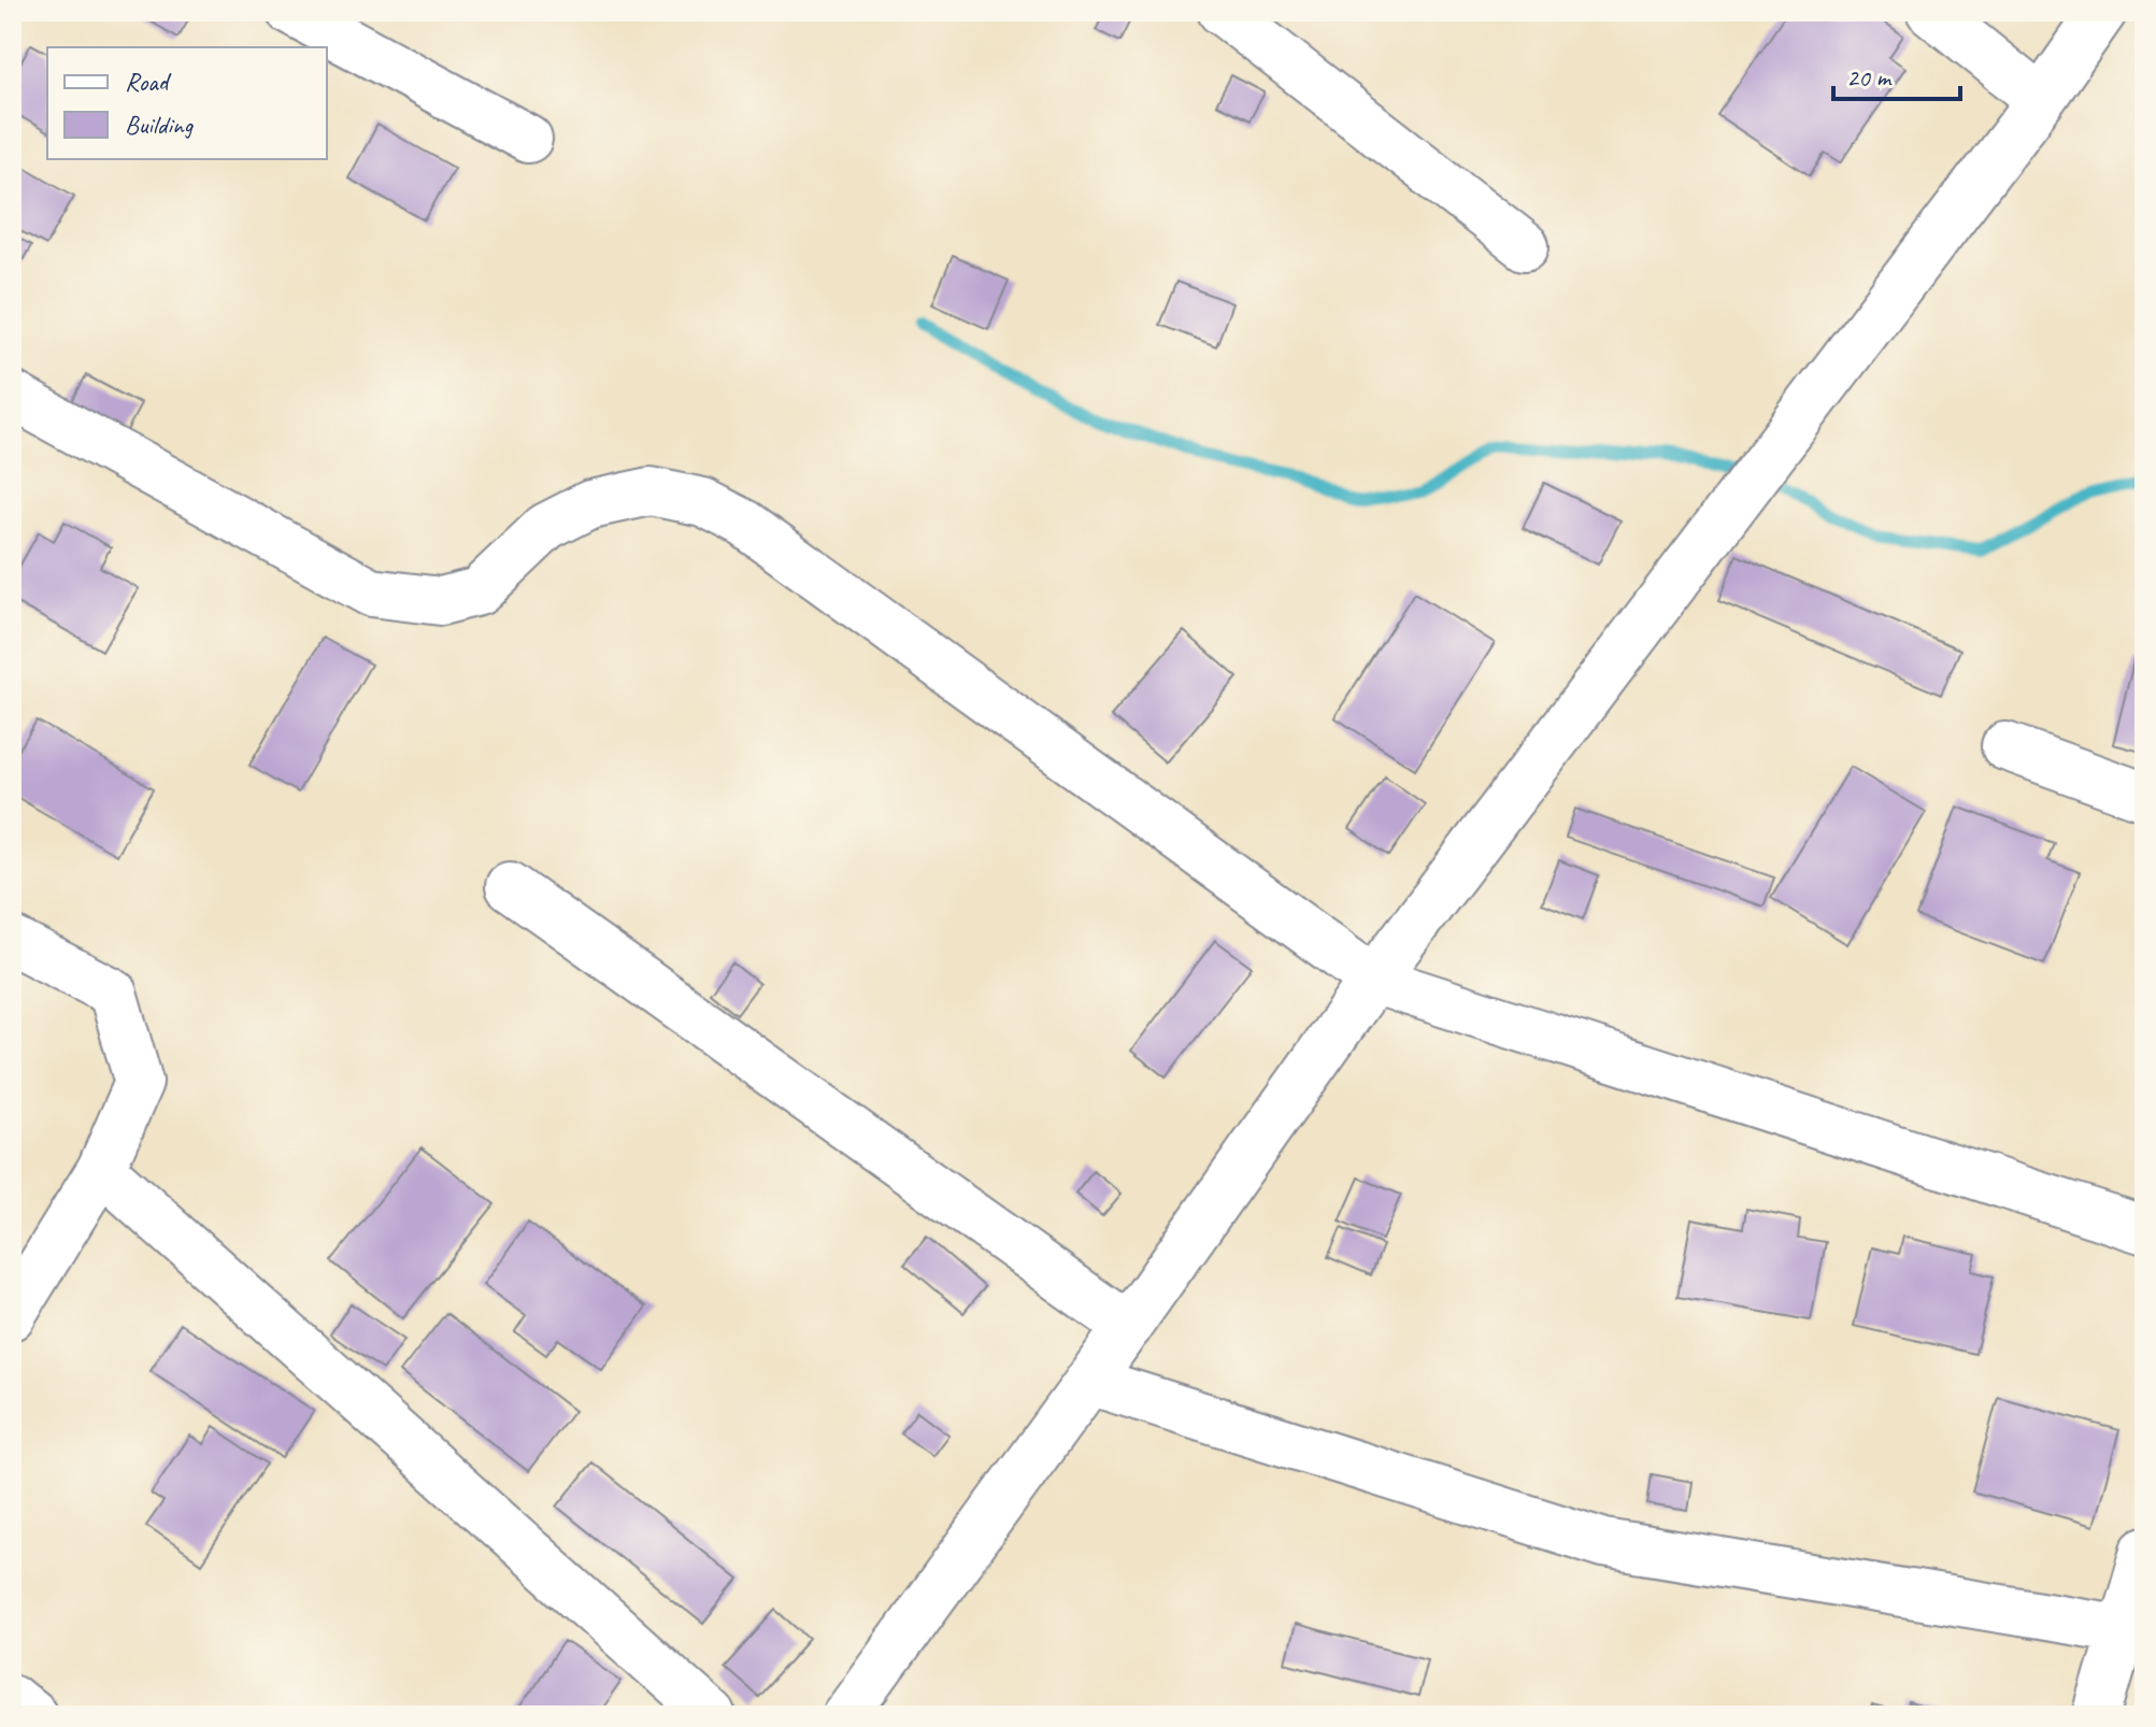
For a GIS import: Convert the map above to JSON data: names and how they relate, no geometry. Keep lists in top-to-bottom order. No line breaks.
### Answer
{"legend":["Road","Building"],"scale_bar":"20 m"}
